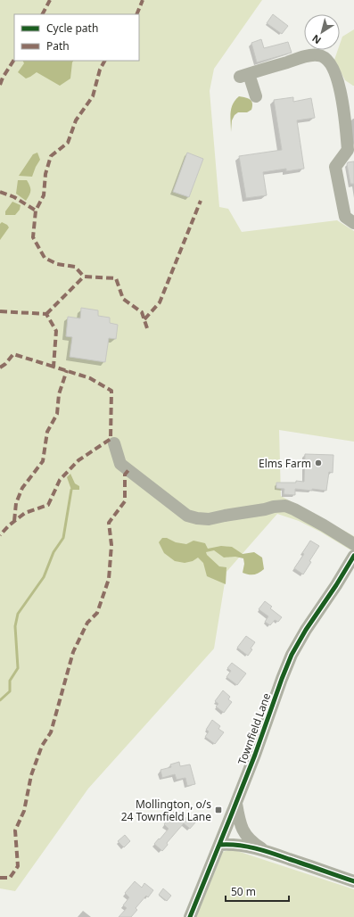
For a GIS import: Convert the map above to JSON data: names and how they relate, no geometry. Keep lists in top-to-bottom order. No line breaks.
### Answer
{"streets":{"street":["Townfield Lane"]},"places":{"other":["Elms Farm"],"transit":["Mollington, o/s 24 Townfield Lane"]},"legend":["Cycle path","Path"],"scale_bar":"50 m","north":"bottom left"}
